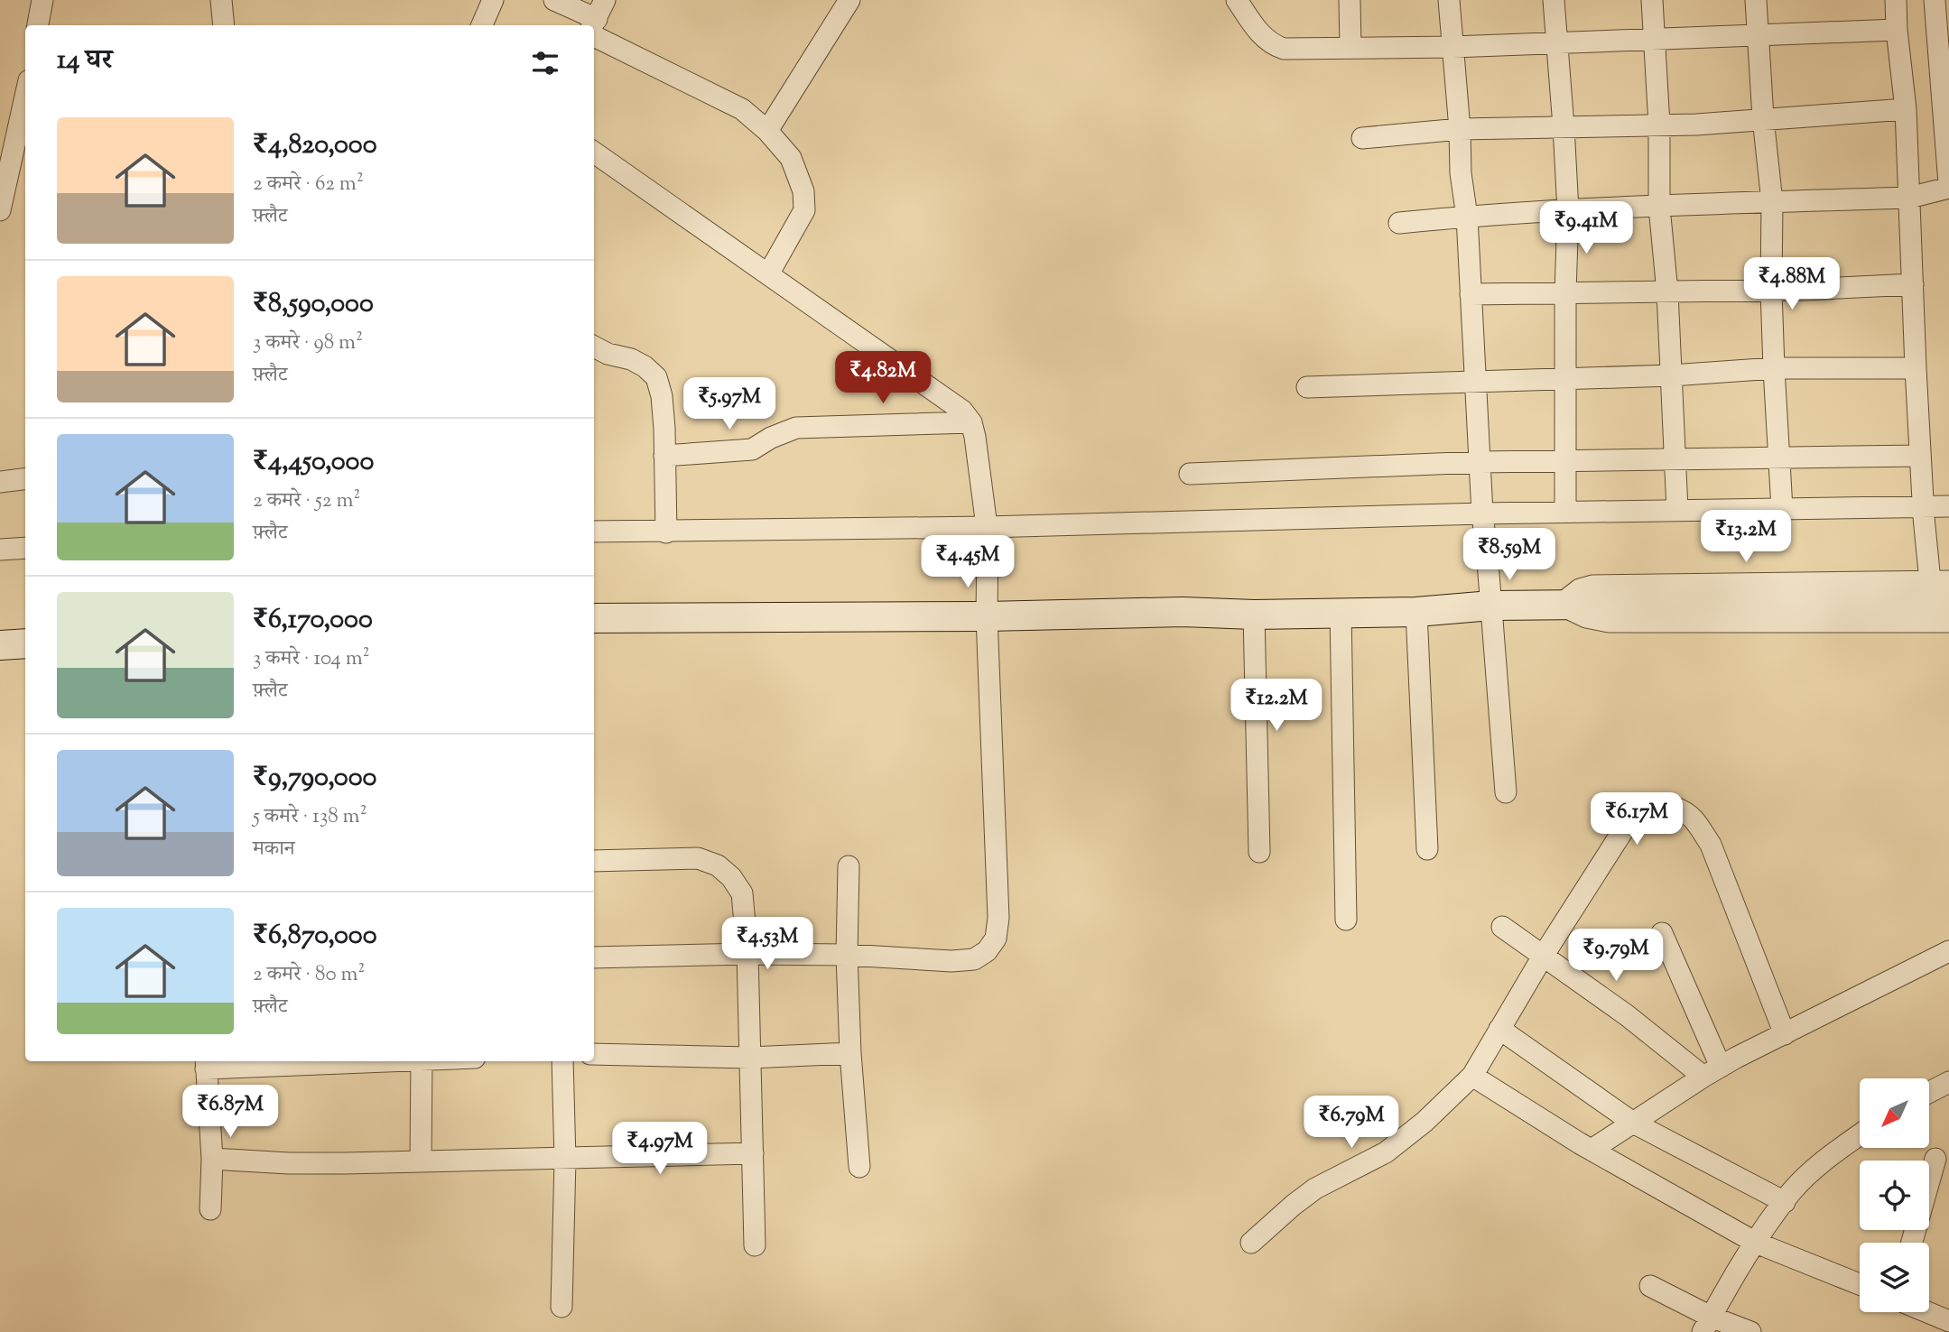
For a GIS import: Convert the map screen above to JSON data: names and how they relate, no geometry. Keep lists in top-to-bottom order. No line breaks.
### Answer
{"north":"bottom left","page":{"heading":"14 घर","list":[{"name":"₹4,820,000","note":"2 कमरे · 62 m² · फ़्लैट"},{"name":"₹8,590,000","note":"3 कमरे · 98 m² · फ़्लैट"},{"name":"₹4,450,000","note":"2 कमरे · 52 m² · फ़्लैट"},{"name":"₹6,170,000","note":"3 कमरे · 104 m² · फ़्लैट"},{"name":"₹9,790,000","note":"5 कमरे · 138 m² · मकान"},{"name":"₹6,870,000","note":"2 कमरे · 80 m² · फ़्लैट"}],"price":["₹9.41M","₹4.88M","₹4.82M","₹5.97M","₹13.2M","₹8.59M","₹4.45M","₹12.2M","₹6.17M","₹4.53M","₹9.79M","₹6.87M","₹6.79M","₹4.97M"]}}
